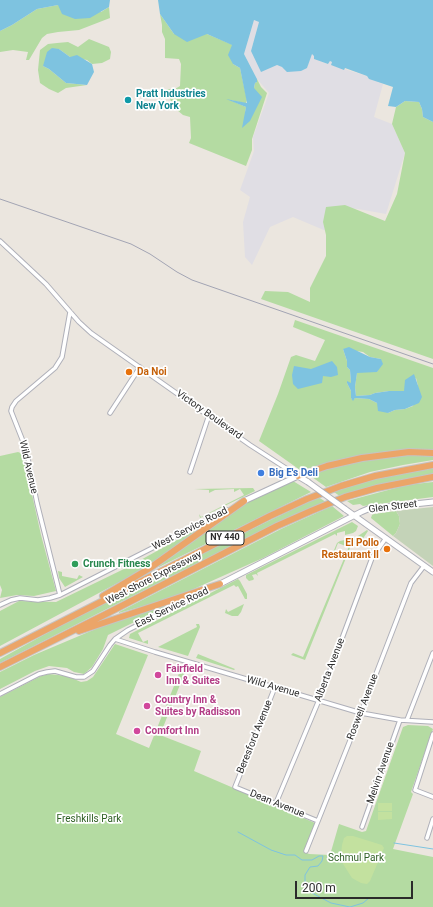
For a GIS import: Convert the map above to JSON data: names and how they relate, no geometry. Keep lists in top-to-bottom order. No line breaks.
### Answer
{"streets":{"highway":["NY 440","West Shore Expressway"],"main road":["Victory Boulevard","Glen Street","West Service Road","East Service Road"],"street":["Wild Avenue","Alberta Avenue","Roswell Avenue","Beresford Avenue","Melvin Avenue","Dean Avenue"]},"crossings":[["Victory Boulevard","Wild Avenue"],["Victory Boulevard","Glen Street"],["Victory Boulevard","West Service Road"],["Victory Boulevard","East Service Road"],["Victory Boulevard","Alberta Avenue"],["Victory Boulevard","Roswell Avenue"],["Wild Avenue","West Service Road"],["Wild Avenue","East Service Road"],["Wild Avenue","Alberta Avenue"],["Wild Avenue","Roswell Avenue"],["Wild Avenue","Beresford Avenue"],["Wild Avenue","Melvin Avenue"],["Glen Street","East Service Road"],["Alberta Avenue","Dean Avenue"],["Roswell Avenue","Dean Avenue"],["Beresford Avenue","Dean Avenue"]],"parks":["Freshkills Park","Schmul Park"],"places":["Pratt Industries New York","Da Noi","Big E's Deli","El Pollo Restaurant II","Crunch Fitness","Fairfield Inn & Suites","Country Inn & Suites by Radisson","Comfort Inn"],"scale_bar":"200 m"}
